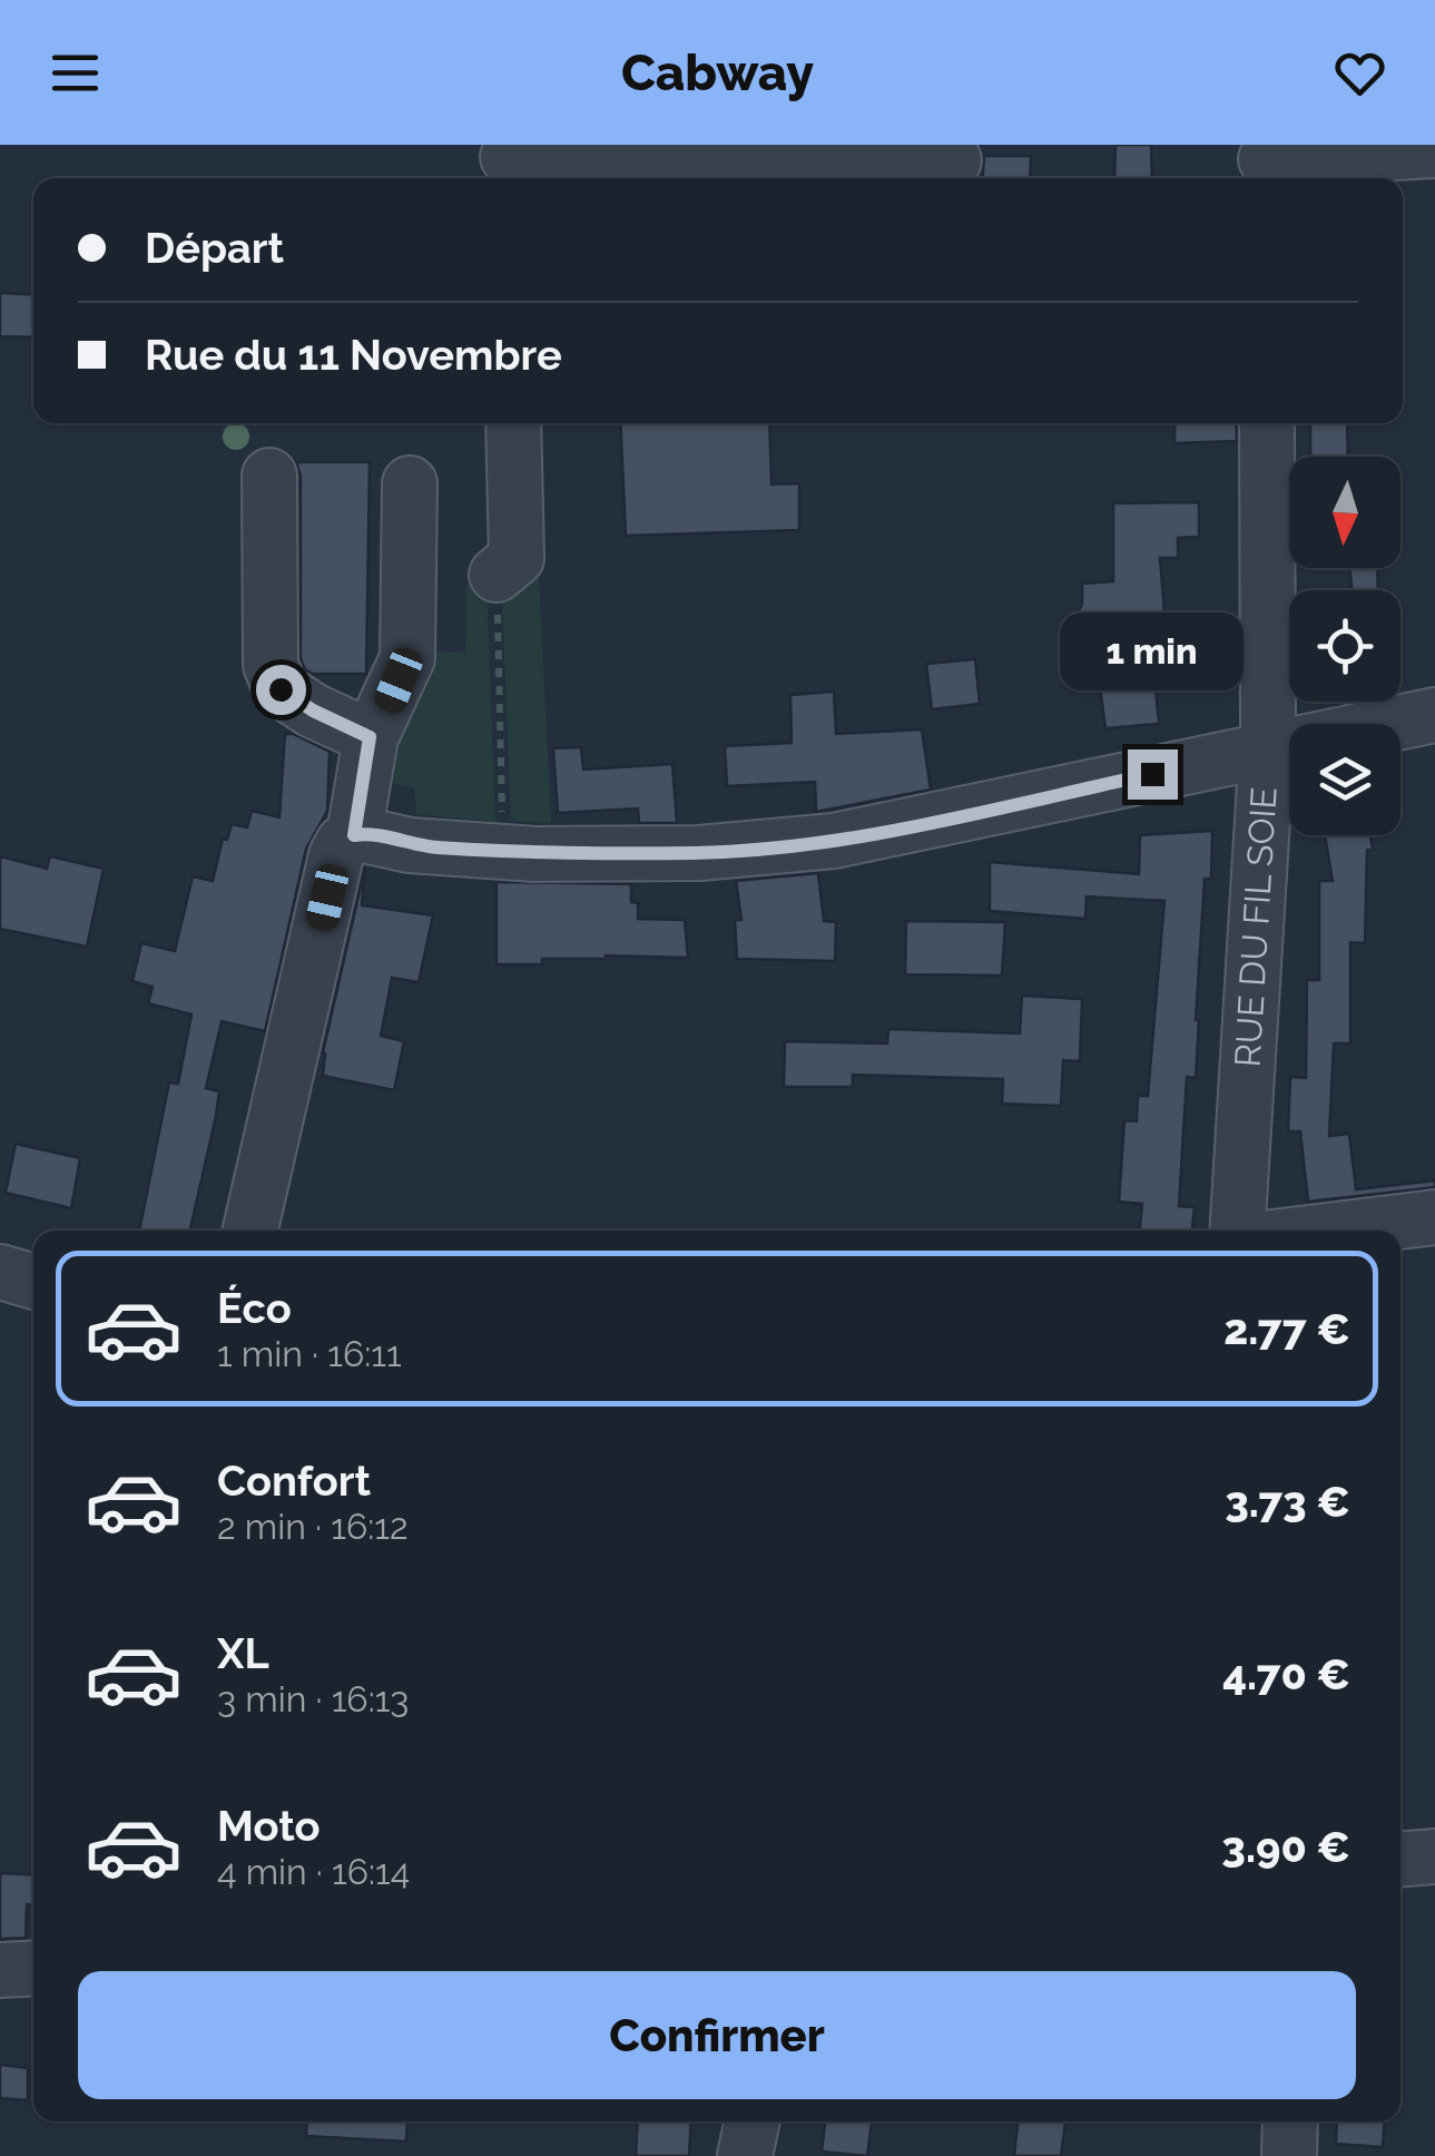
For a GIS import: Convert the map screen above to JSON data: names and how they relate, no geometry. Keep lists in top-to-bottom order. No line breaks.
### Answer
{"streets":{"street":["RUE DU FIL SOIE"]},"north":"bottom","page":{"header":"Cabway","banner":["Départ","Rue du 11 Novembre"],"bubble":"1 min","list":[{"name":"Éco","note":"1 min · 16:11","value":"2.77 €"},{"name":"Confort","note":"2 min · 16:12","value":"3.73 €"},{"name":"XL","note":"3 min · 16:13","value":"4.70 €"},{"name":"Moto","note":"4 min · 16:14","value":"3.90 €"}],"buttons":"Confirmer"}}
